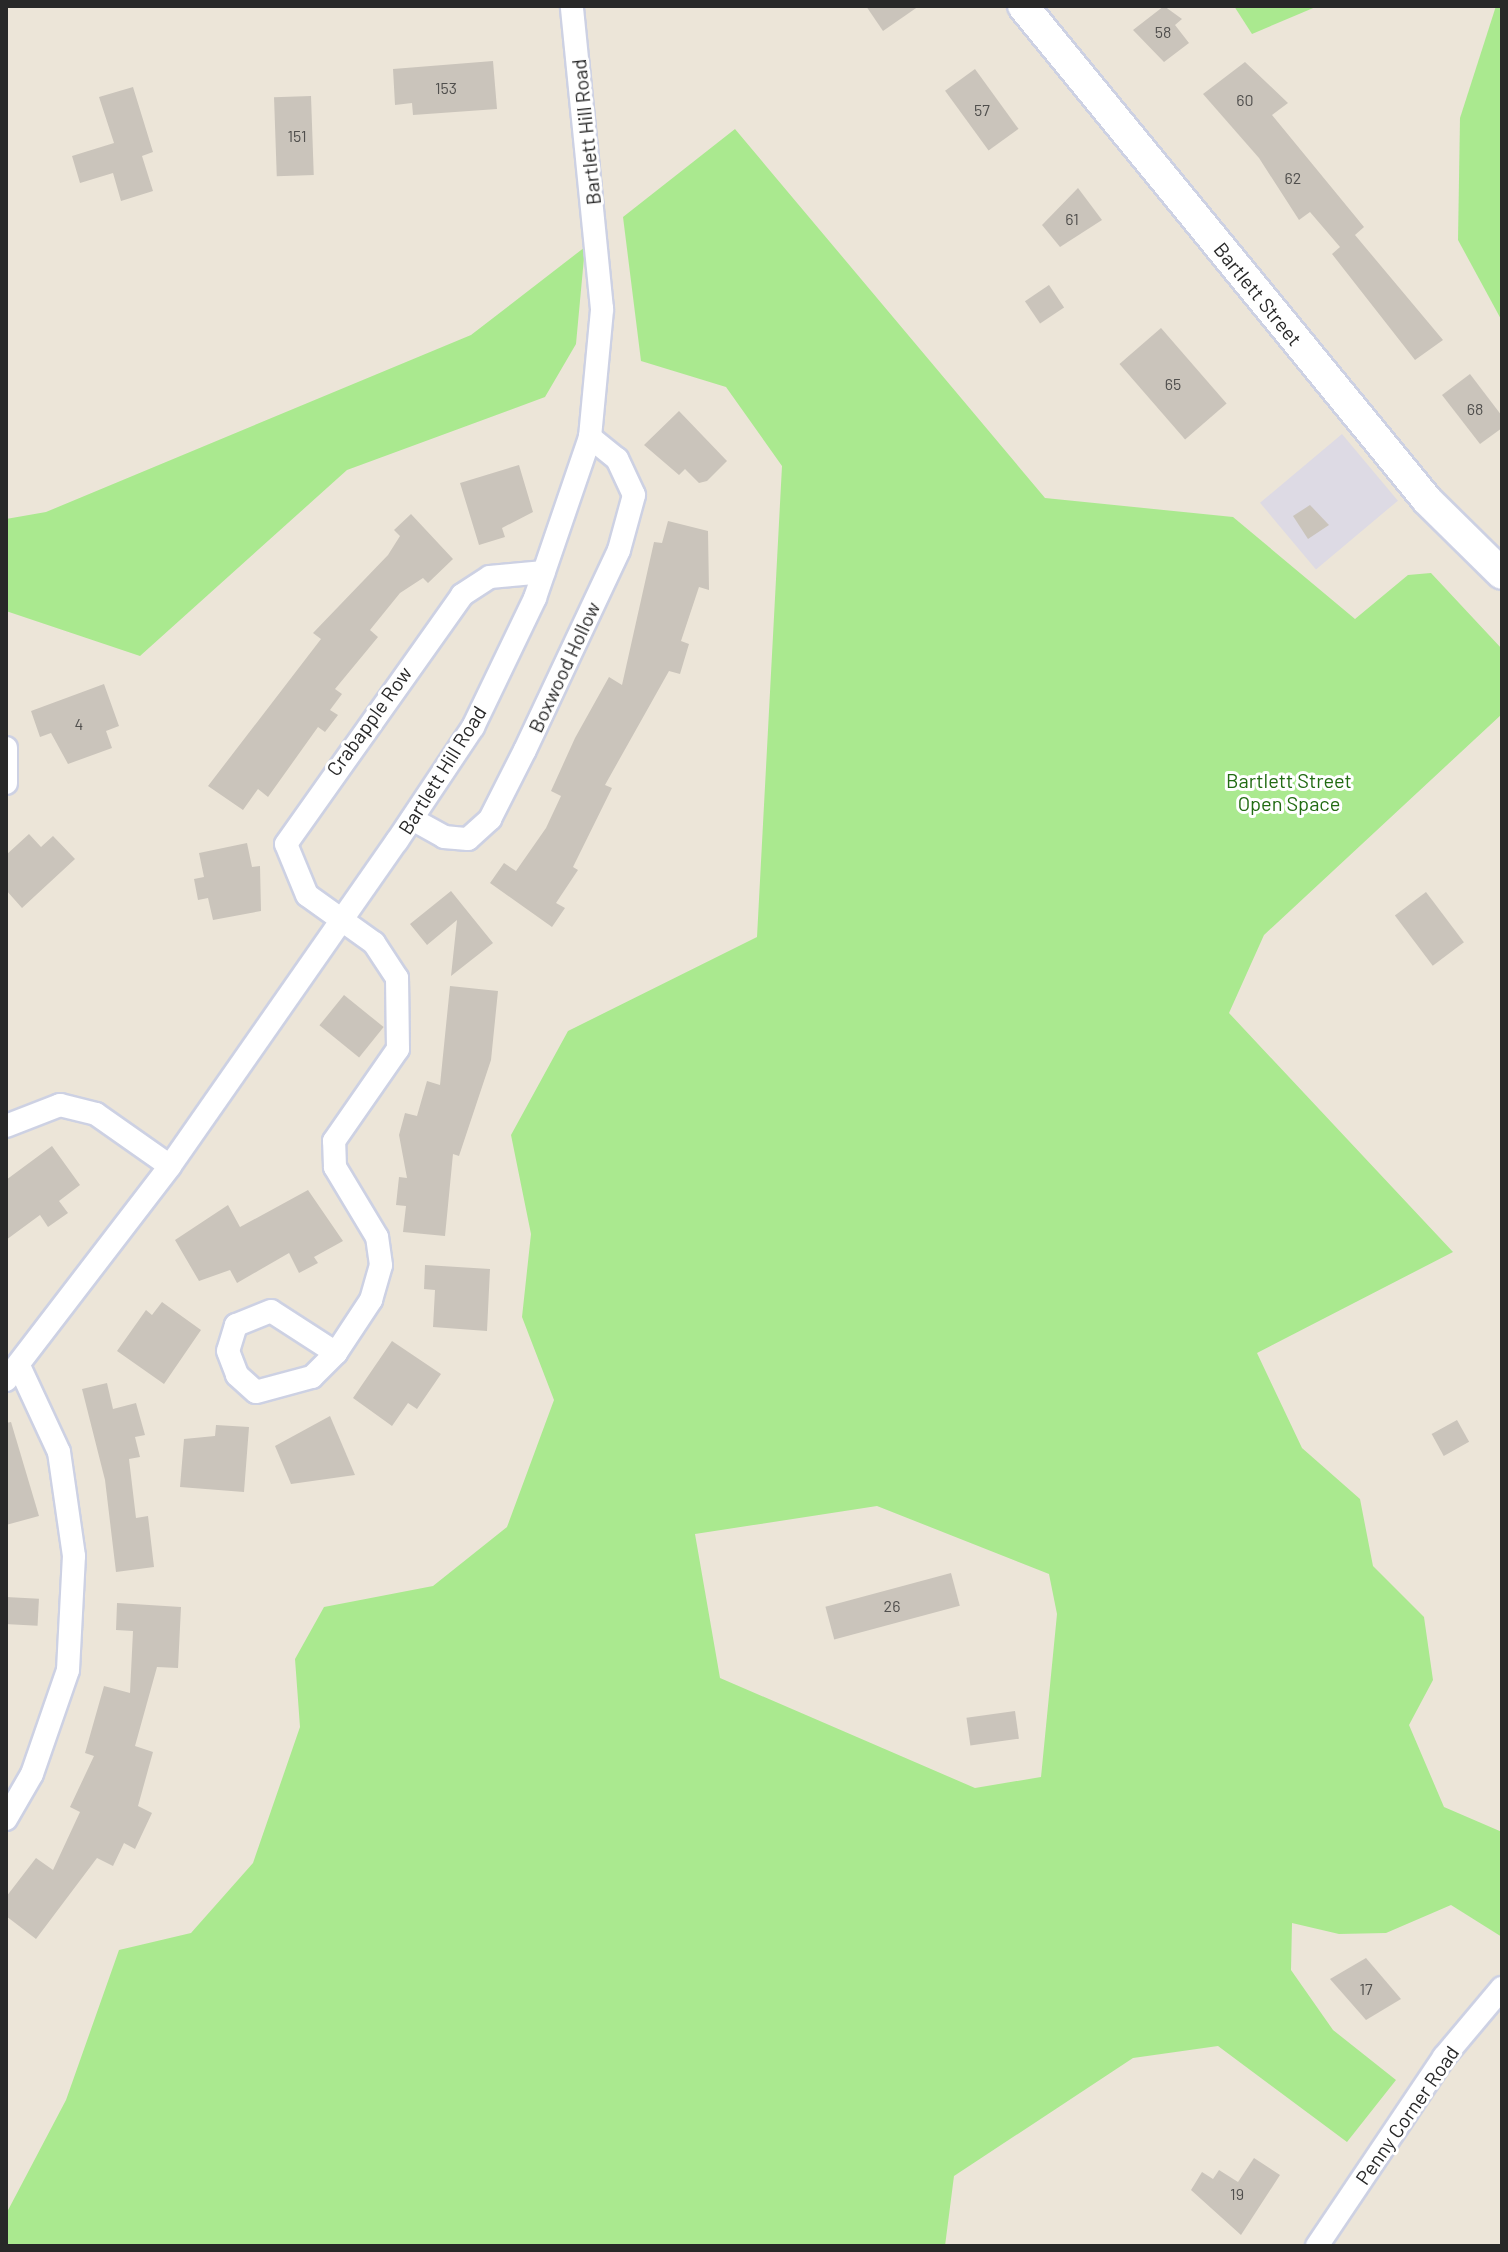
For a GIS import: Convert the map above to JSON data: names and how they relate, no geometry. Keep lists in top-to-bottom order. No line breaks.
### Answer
{"streets":{"main road":["Bartlett Street"],"street":["Bartlett Hill Road","Boxwood Hollow","Crabapple Row","Penny Corner Road"]},"crossings":[["Bartlett Hill Road","Boxwood Hollow"],["Bartlett Hill Road","Crabapple Row"]],"parks":["Bartlett Street Open Space"],"house_numbers":["58","153","60","57","151","62","61","65","68","4","26","17","19"]}
